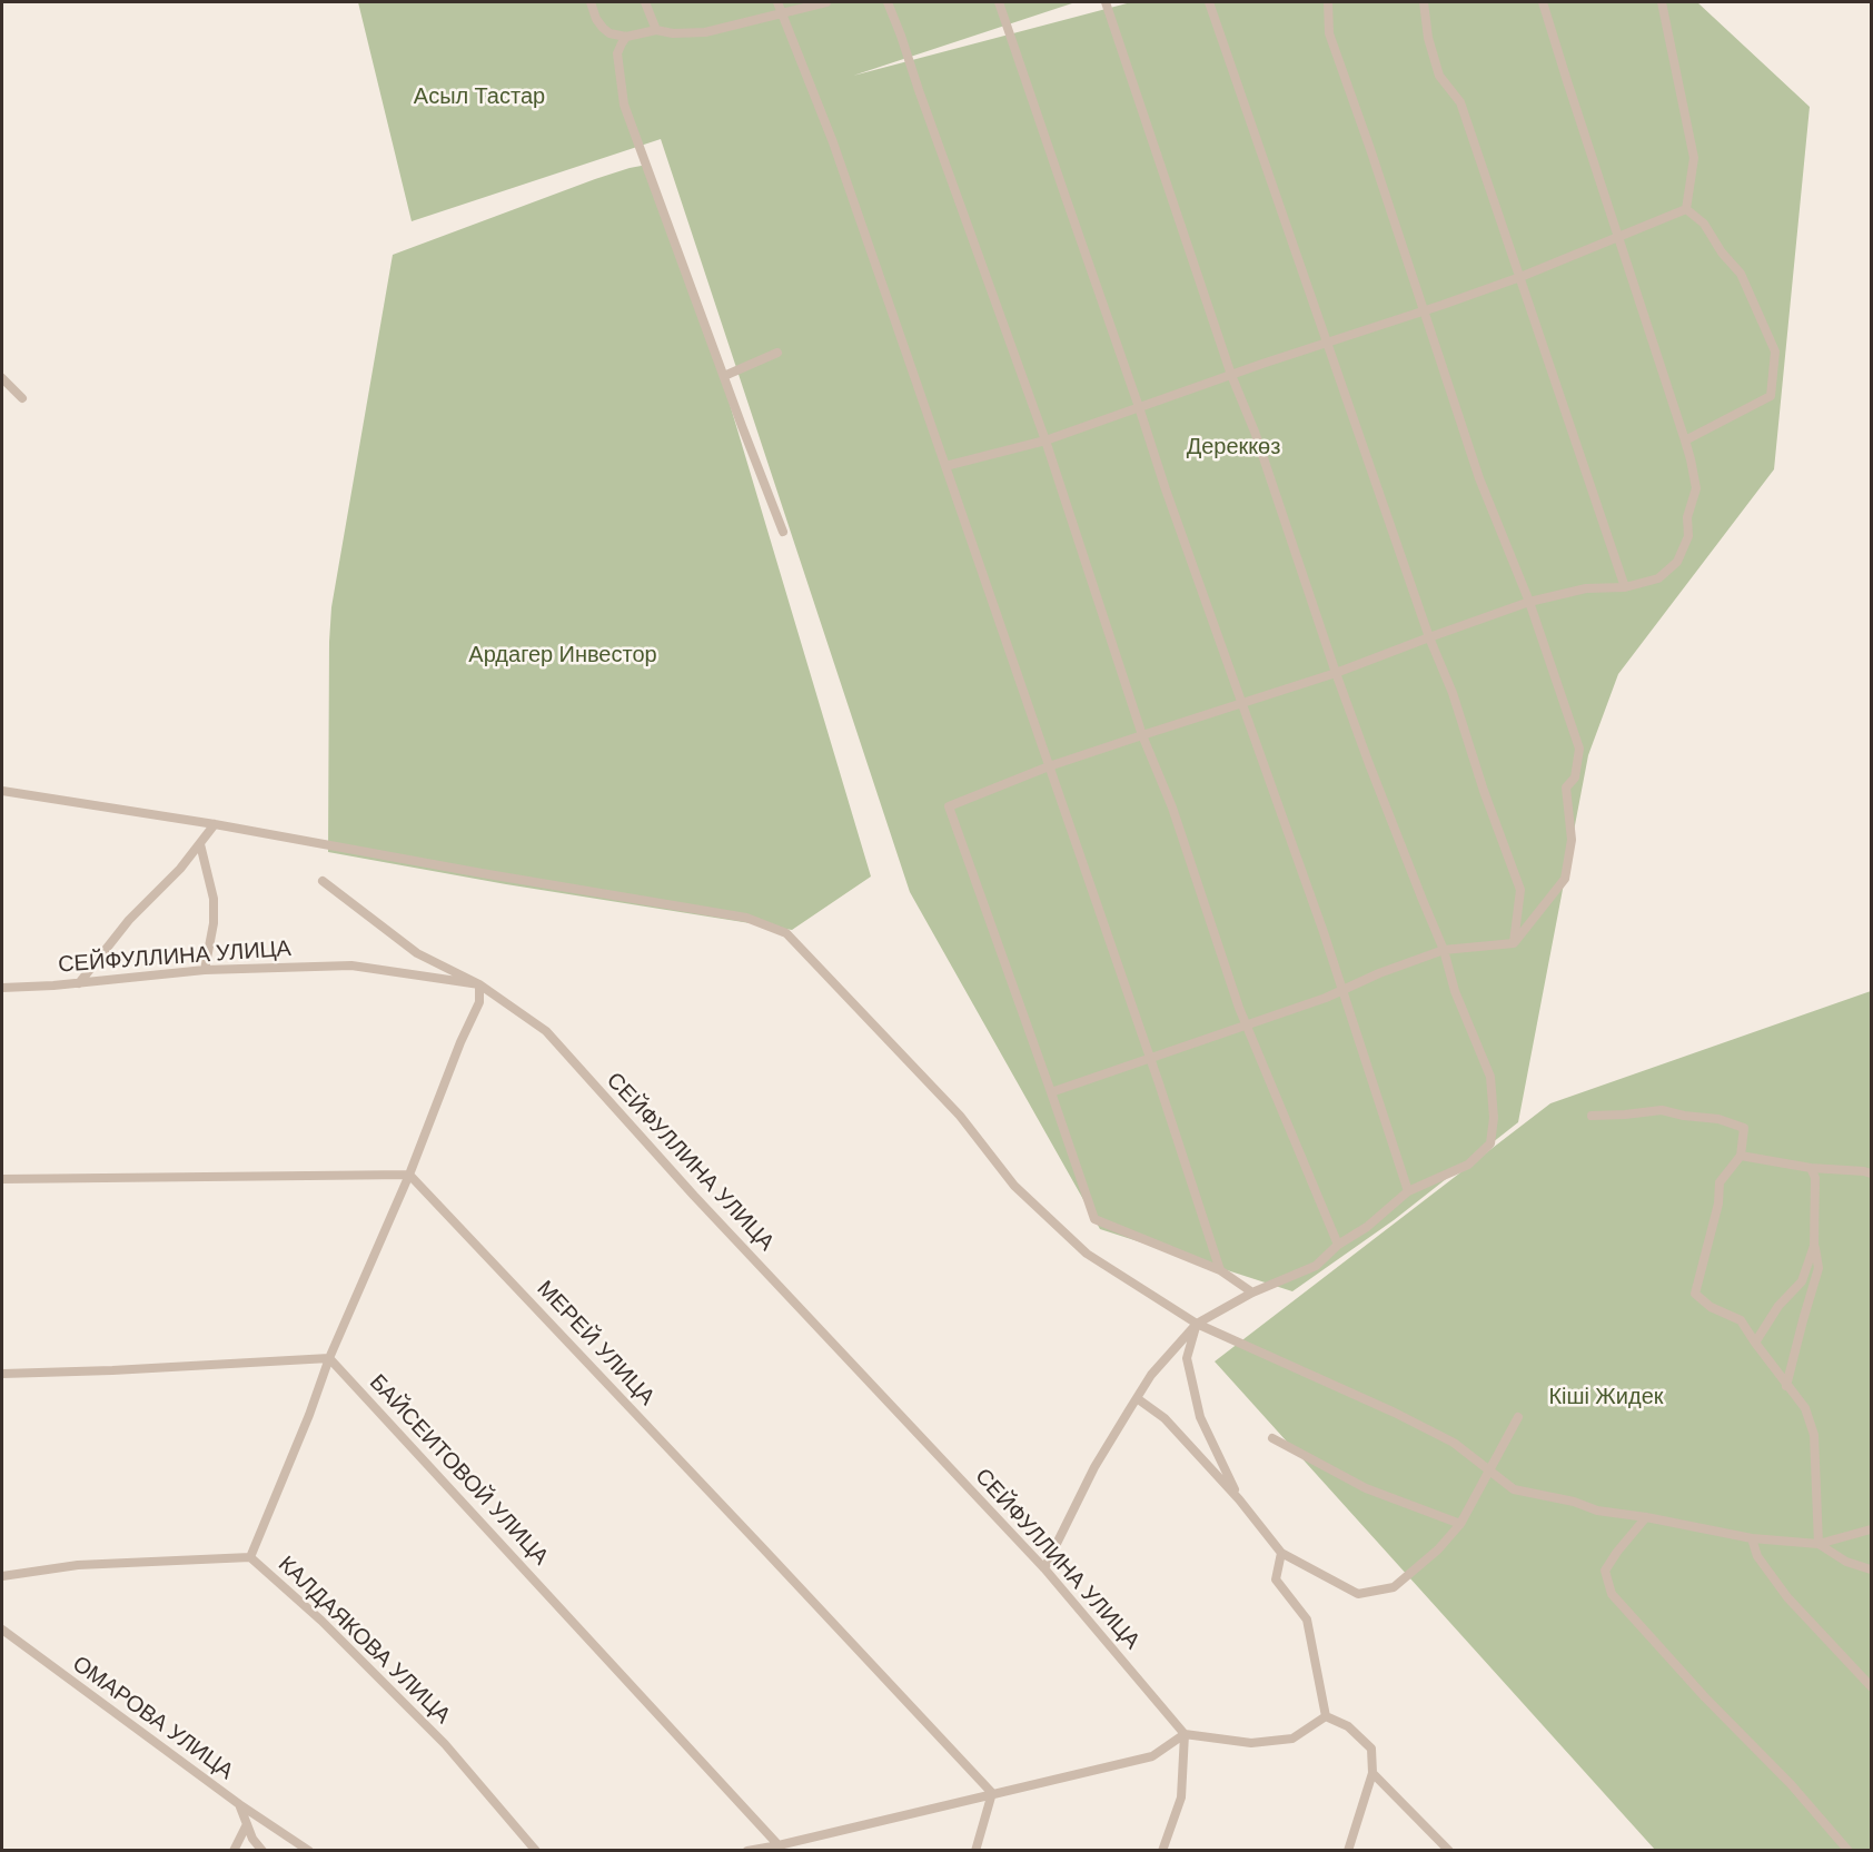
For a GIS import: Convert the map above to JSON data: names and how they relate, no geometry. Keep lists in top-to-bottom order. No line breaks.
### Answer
{"streets":{"street":["СЕЙФУЛЛИНА УЛИЦА","МЕРЕЙ УЛИЦА","БАЙСЕИТОВОЙ УЛИЦА","КАЛДАЯКОВА УЛИЦА","ОМАРОВА УЛИЦА"]},"parks":["Асыл Тастар","Дереккөз","Ардагер Инвестор","Кіші Жидек"]}
